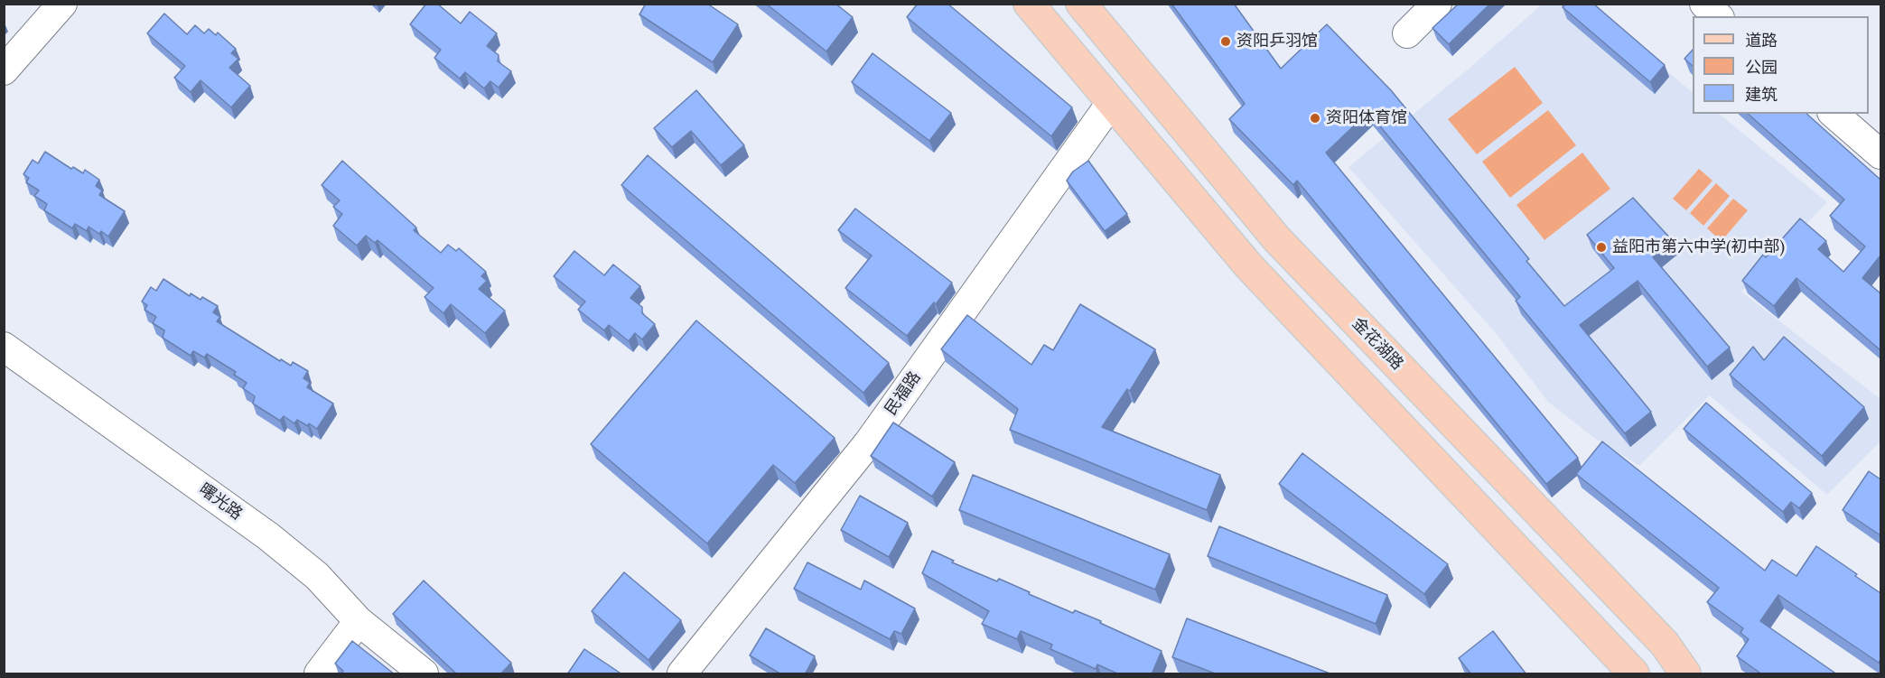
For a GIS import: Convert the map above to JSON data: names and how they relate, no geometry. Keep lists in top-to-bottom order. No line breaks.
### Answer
{"streets":{"main road":["金花湖路"],"street":["民福路","曙光路"]},"places":["资阳乒羽馆","资阳体育馆","益阳市第六中学(初中部)"],"legend":["道路","公园","建筑"]}
